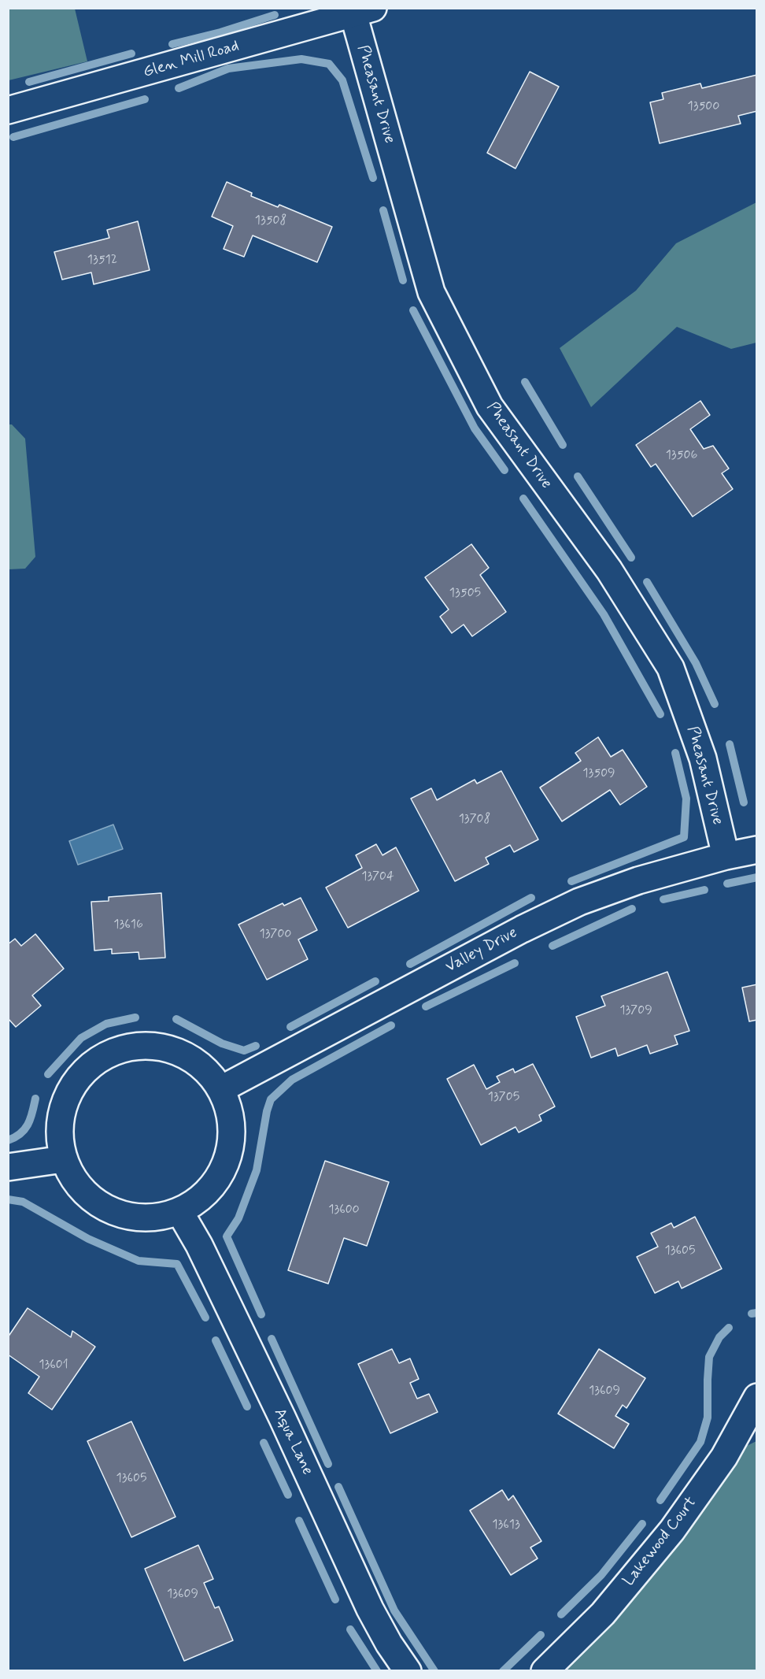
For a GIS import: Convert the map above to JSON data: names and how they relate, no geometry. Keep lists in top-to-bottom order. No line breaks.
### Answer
{"streets":{"street":["Glen Mill Road","Pheasant Drive","Valley Drive","Aqua Lane","Lakewood Court"]},"crossings":[["Glen Mill Road","Pheasant Drive"],["Pheasant Drive","Valley Drive"]],"house_numbers":["13500","13508","13512","13506","13505","13509","13708","13704","13616","13700","13709","13705","13600","13605","13601","13609","13605","13613","13609"]}
